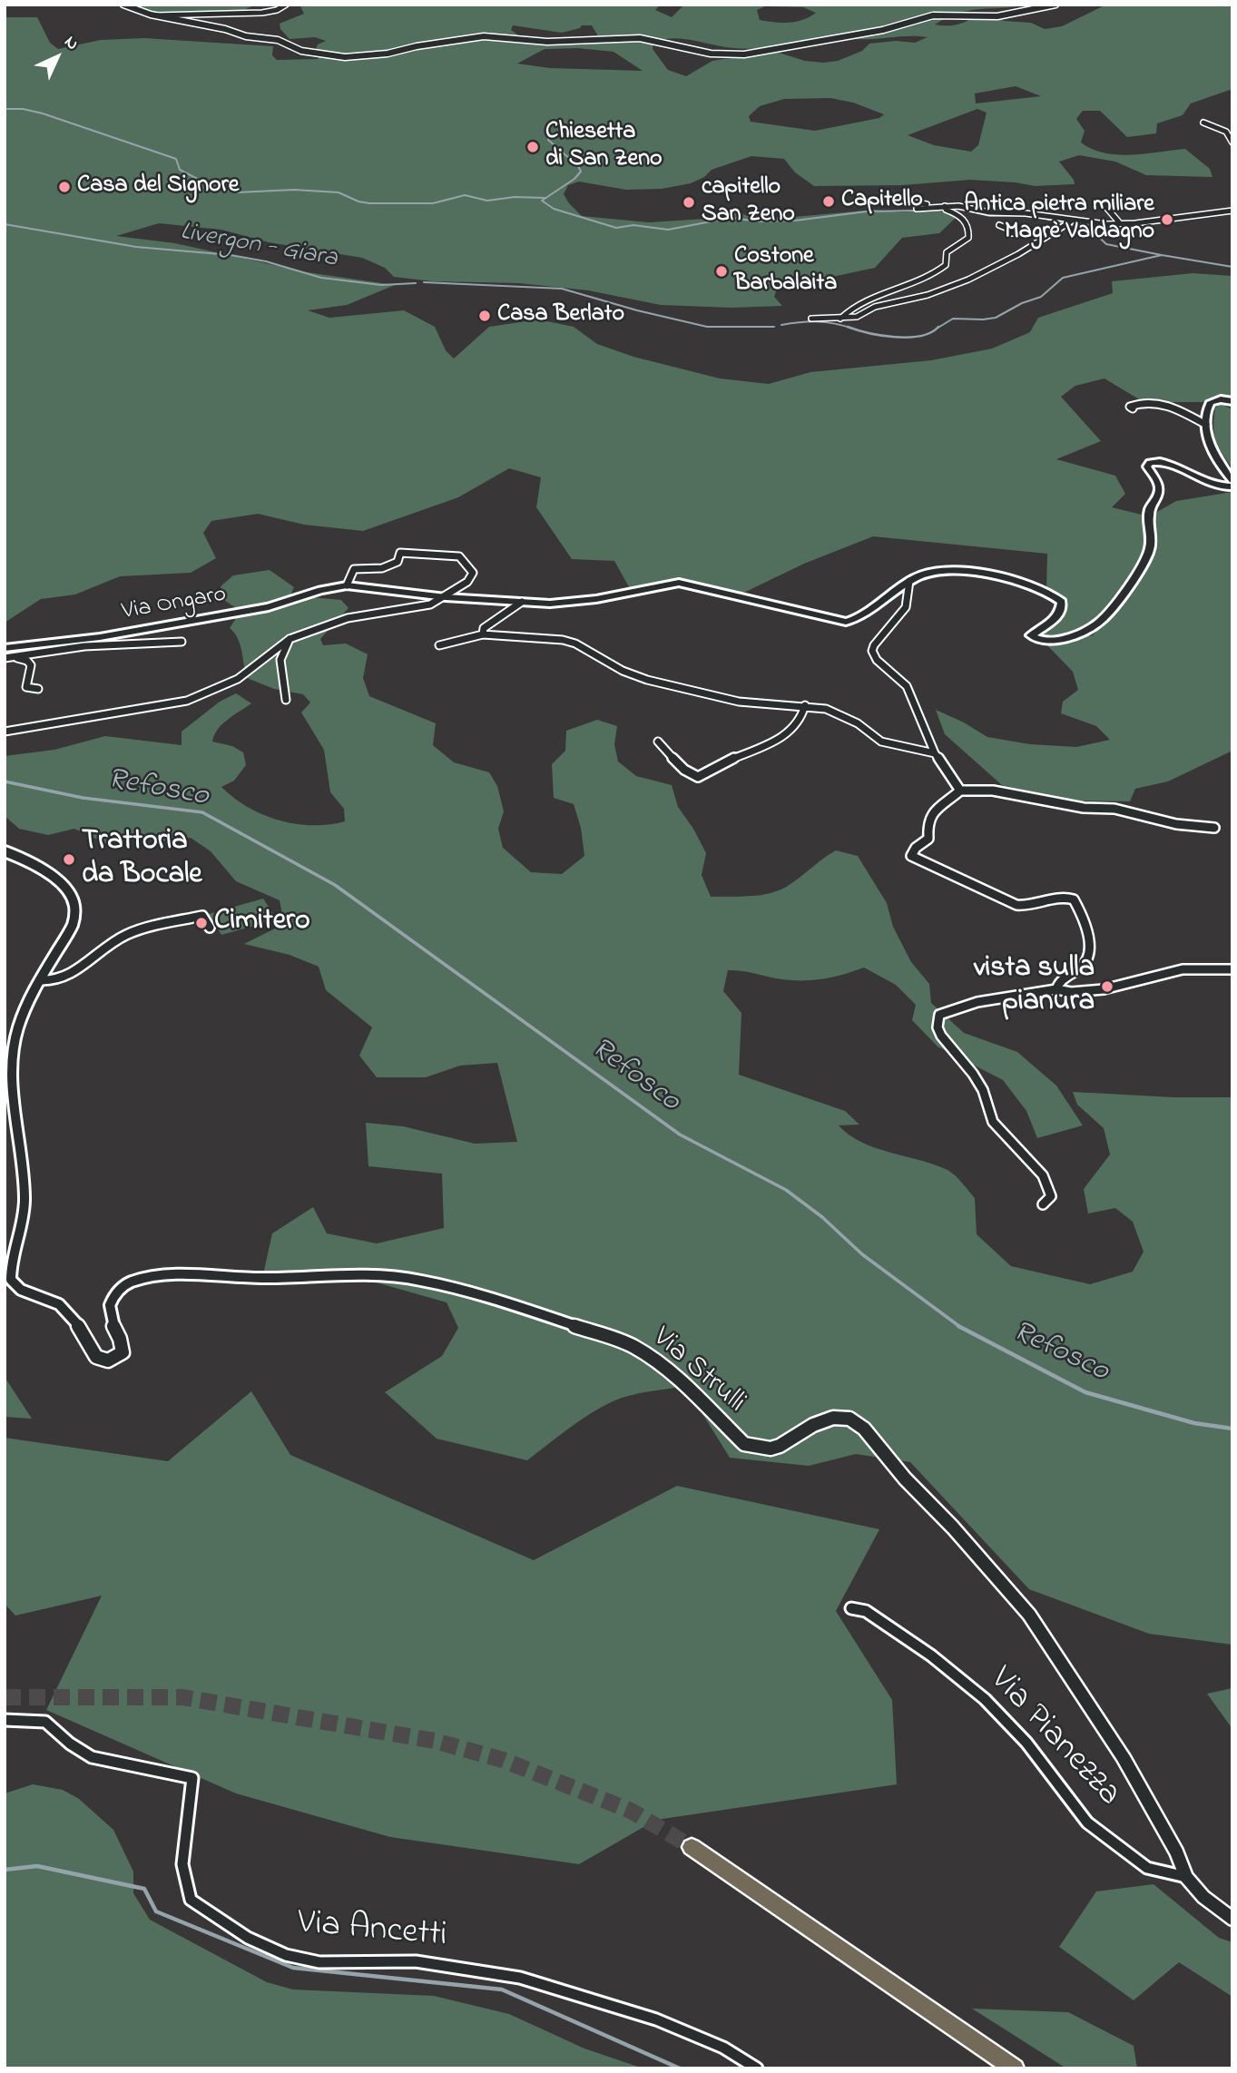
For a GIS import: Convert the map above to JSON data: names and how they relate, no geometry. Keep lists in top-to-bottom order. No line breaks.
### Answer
{"streets":{"main road":["Via Ongaro"],"street":["Via Strulli","Via Pianezza","Via Ancetti"]},"crossings":[["Via Strulli","Via Pianezza"]],"water":["Livergon - Giara","Refosco"],"places":["Chiesetta di San Zeno","Casa del Signore","Capitello","capitello San Zeno","Antica pietra miliare Magrè Valdagno","Costone Barbalaita","Casa Berlato","Trattoria da Bocale","Cimitero","vista sulla pianura"],"north":"top right"}
